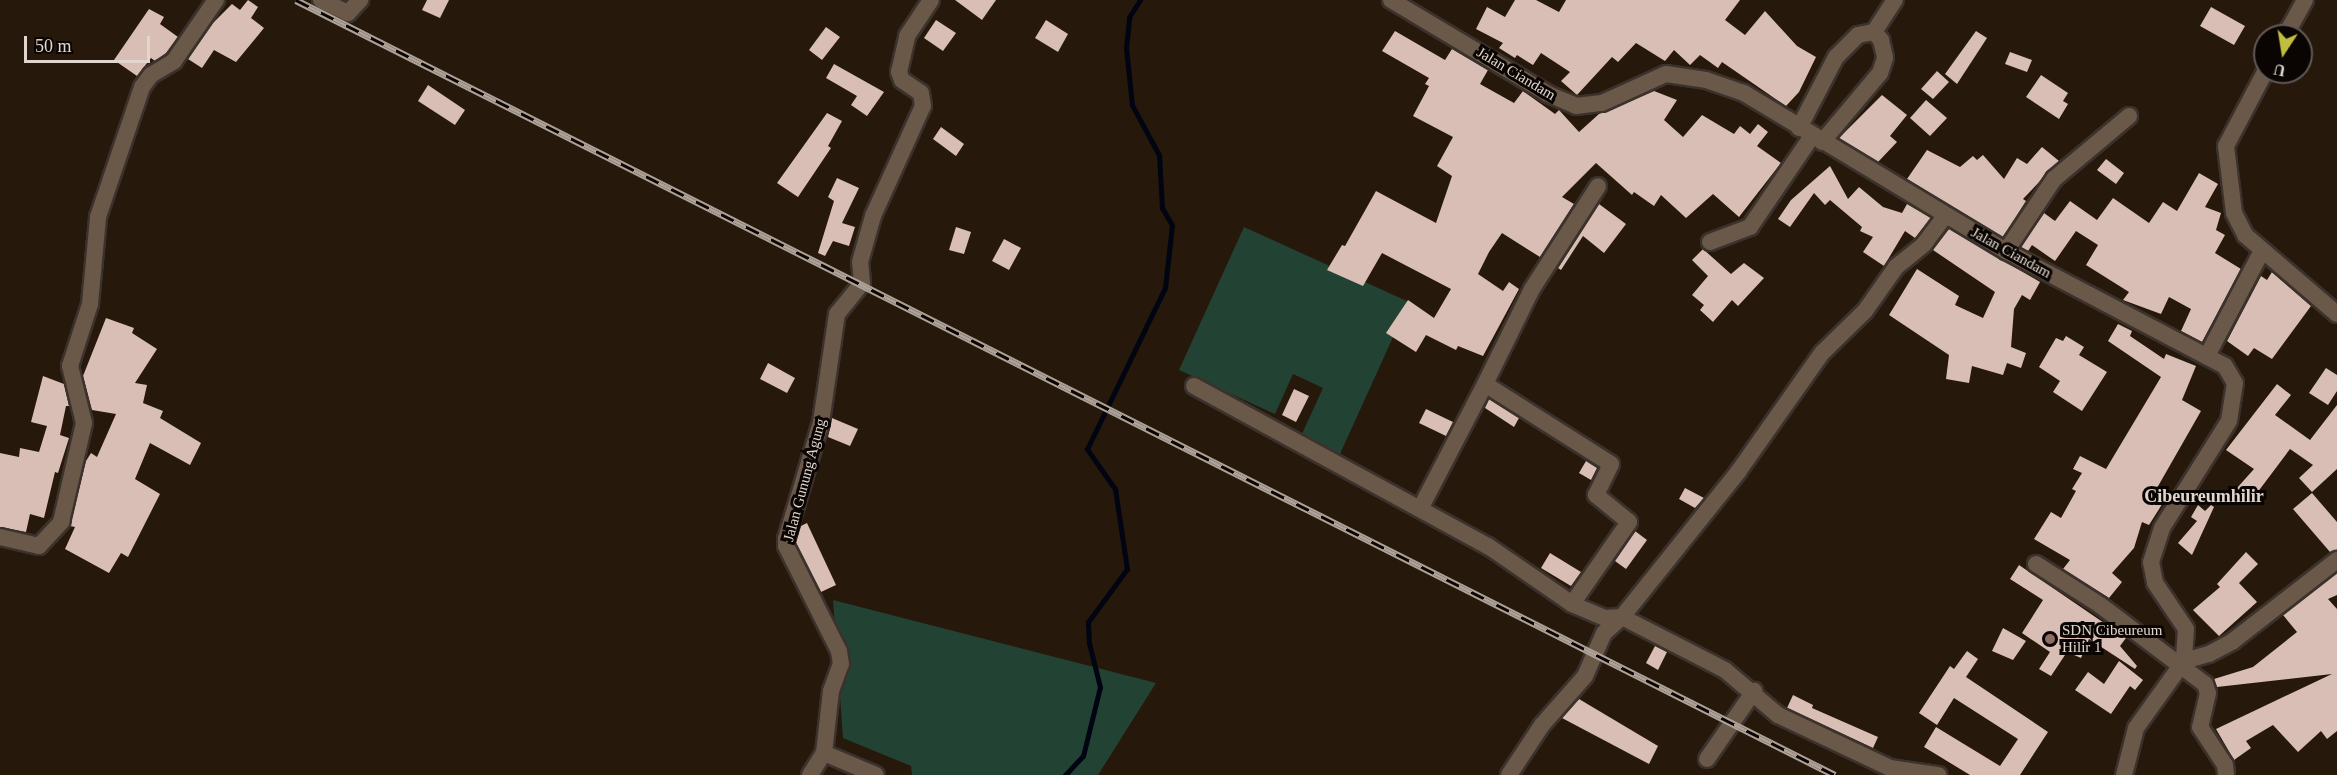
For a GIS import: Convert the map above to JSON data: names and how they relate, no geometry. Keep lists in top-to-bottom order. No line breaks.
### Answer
{"streets":{"street":["Jalan Ciandam","Jalan Gunung Agung"]},"districts":["Cibeureumhilir"],"places":["SDN Cibeureum Hilir 1"],"scale_bar":"50 m","north":"bottom"}
